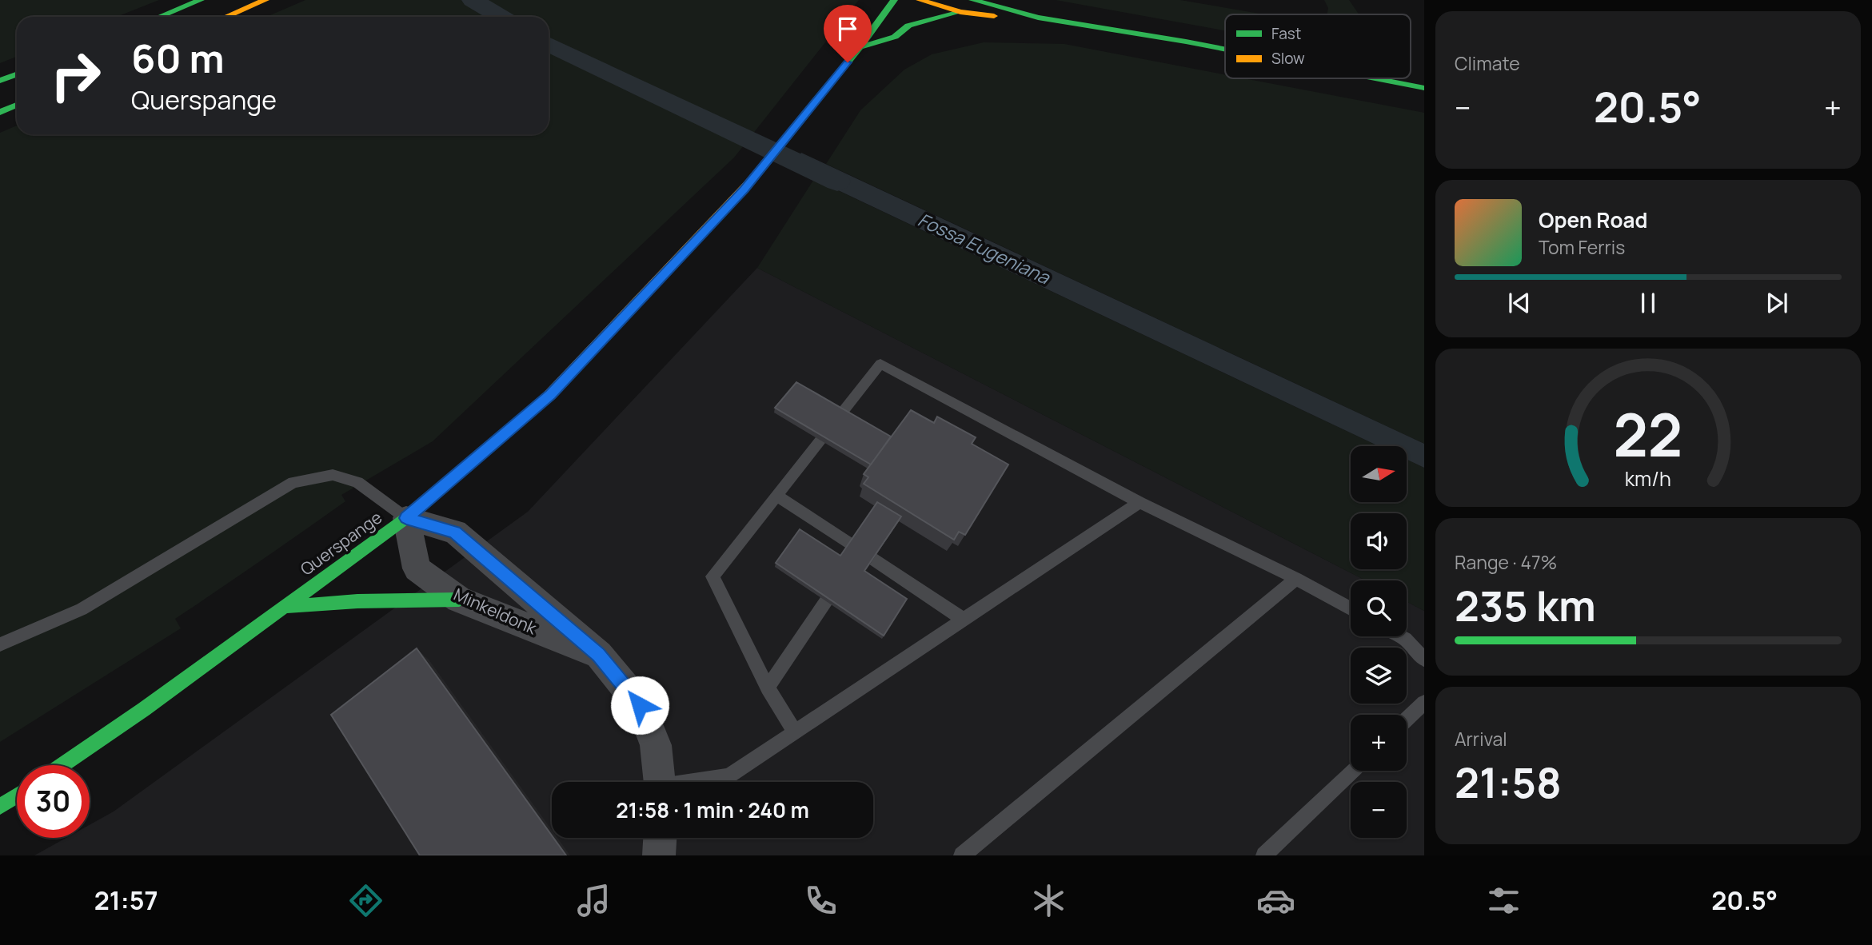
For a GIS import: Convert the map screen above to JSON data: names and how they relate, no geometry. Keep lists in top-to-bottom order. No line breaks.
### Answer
{"streets":{"main road":["Querspange"],"street":["Minkeldonk"]},"crossings":[["Querspange","Minkeldonk"]],"water":["Fossa Eugeniana"],"legend":["Fast","Slow"],"north":"right","page":{"tile":["Climate",["Range · 47%","235 km"],["Arrival","21:58"]],"turn":["60 m","Querspange"],"heat":["−","20.5°","+"],"song":["Open Road","Tom Ferris"],"map_buttons":["+","−"],"limit":"30","trip":"21:58 · 1 min · 240 m","tabs":["21:57","20.5°"],"gauge":["22","km/h"]}}
